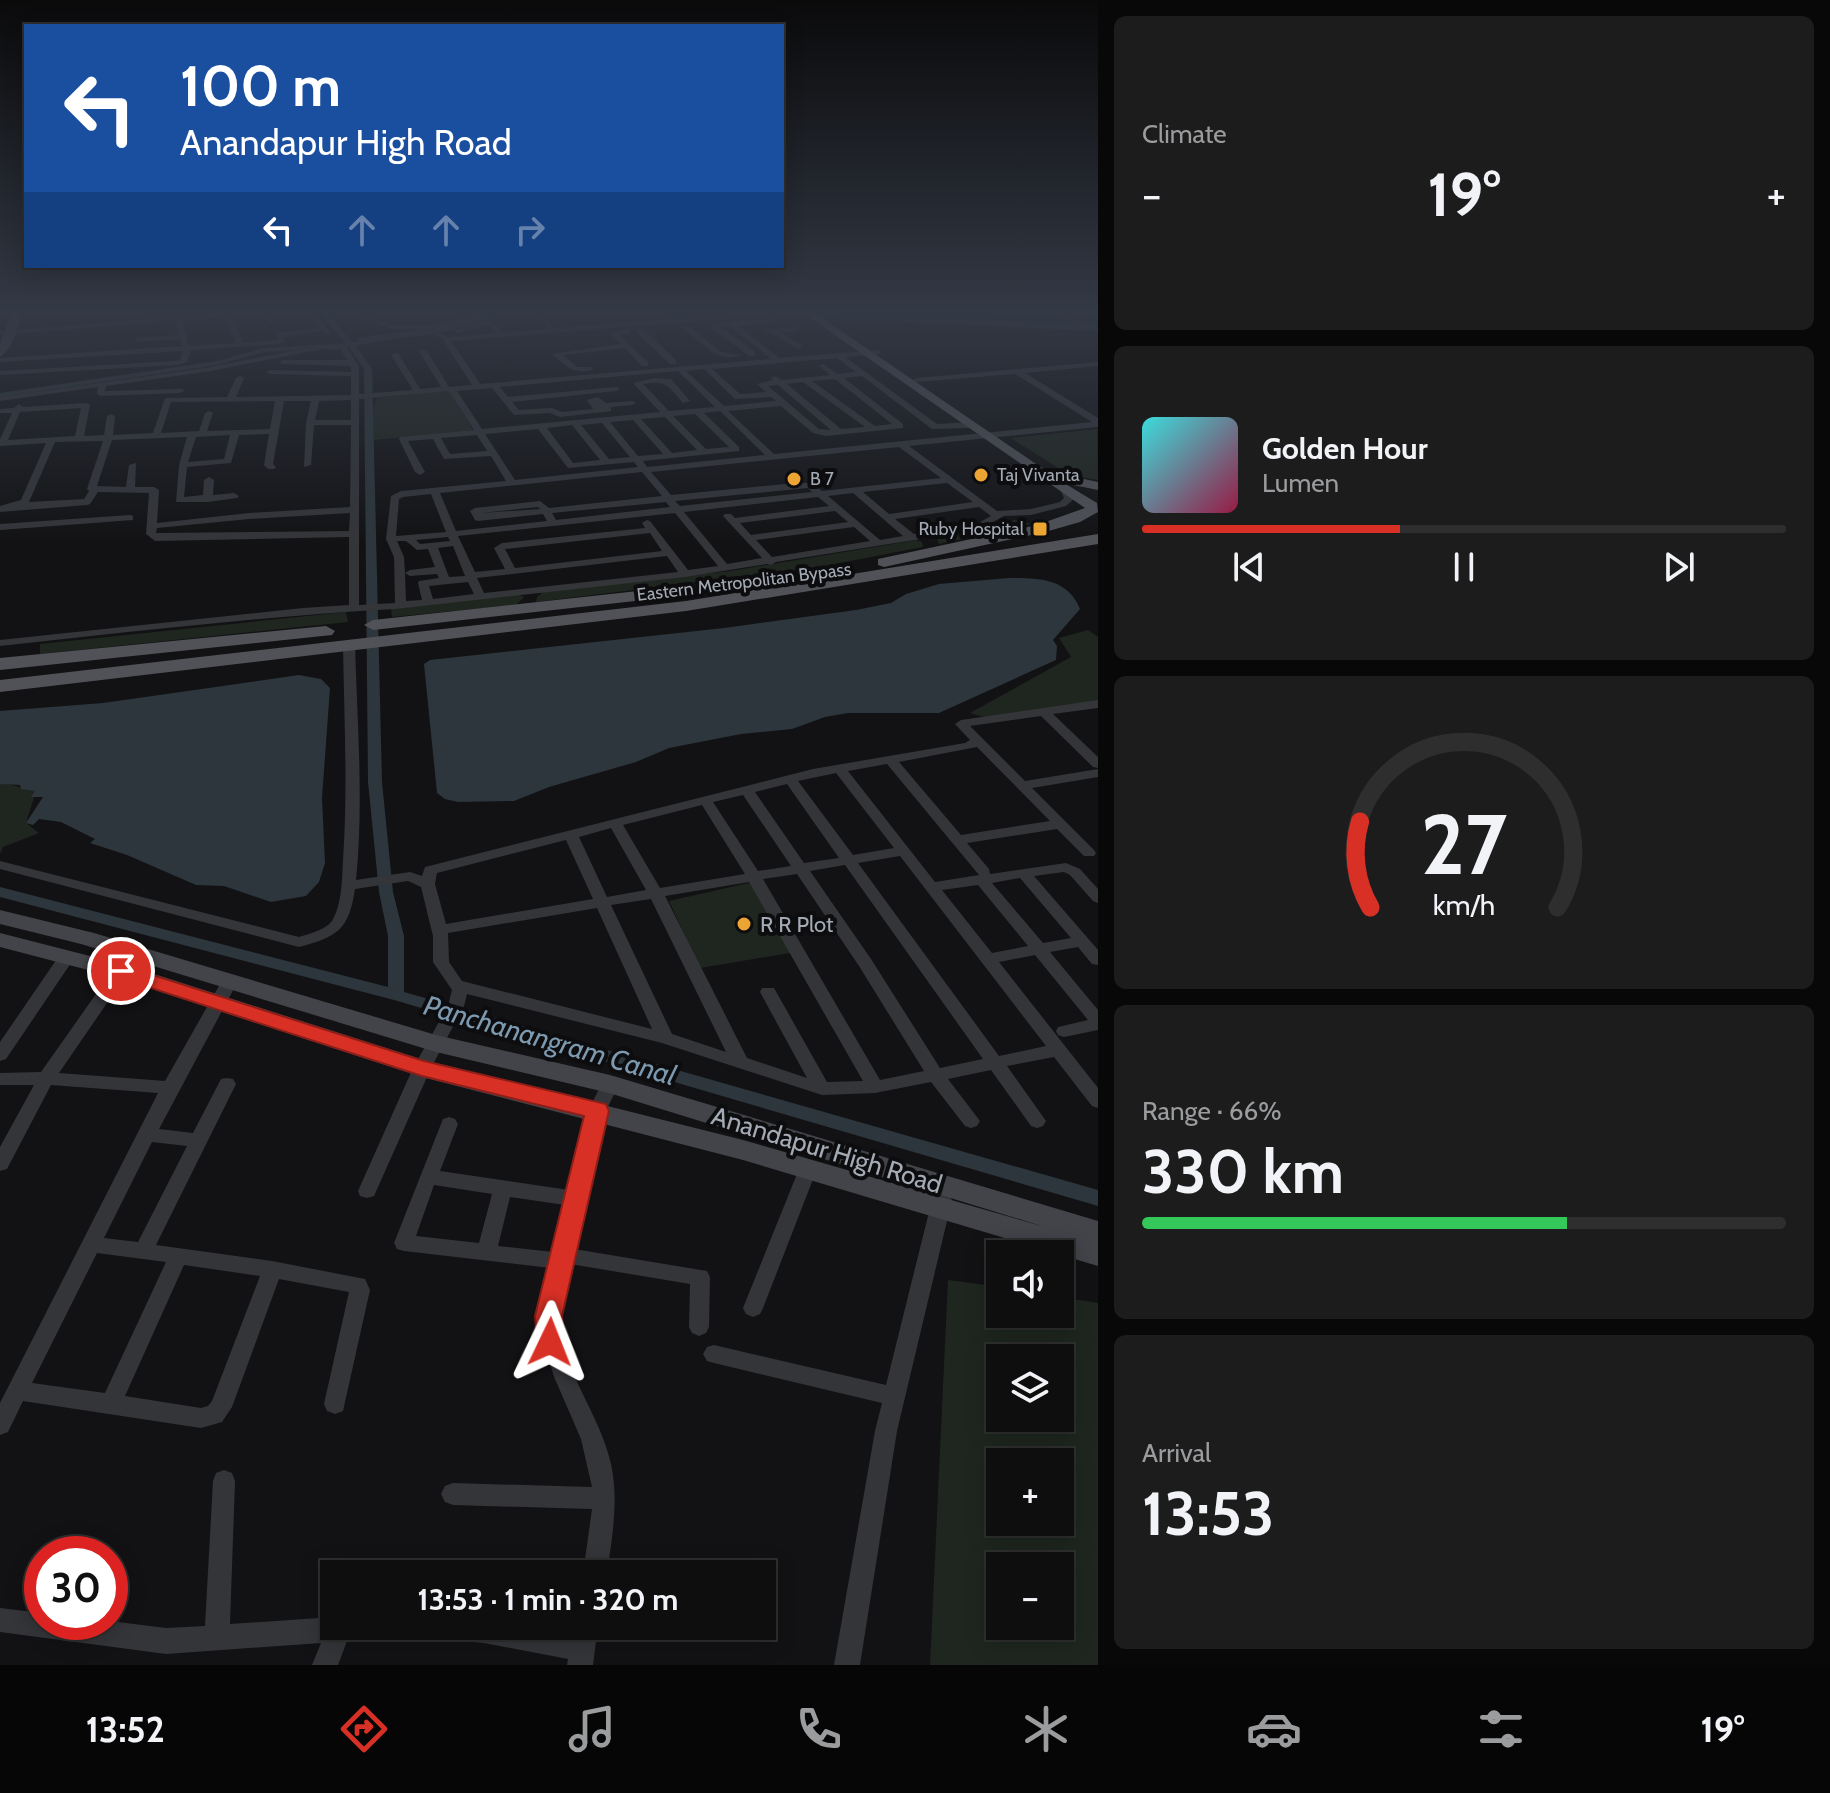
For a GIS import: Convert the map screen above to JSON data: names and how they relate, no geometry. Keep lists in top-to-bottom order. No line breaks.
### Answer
{"streets":{"main road":["Eastern Metropolitan Bypass","Anandapur High Road"]},"water":["Panchanangram Canal"],"places":{"other":["Taj Vivanta","B 7","R R Plot"],"transit":["Ruby Hospital"]},"page":{"tile":["Climate",["Range · 66%","330 km"],["Arrival","13:53"]],"turn":["100 m","Anandapur High Road"],"heat":["−","19°","+"],"song":["Golden Hour","Lumen"],"map_buttons":["+","−"],"limit":"30","trip":"13:53 · 1 min · 320 m","tabs":["13:52","19°"],"gauge":["27","km/h"]}}
